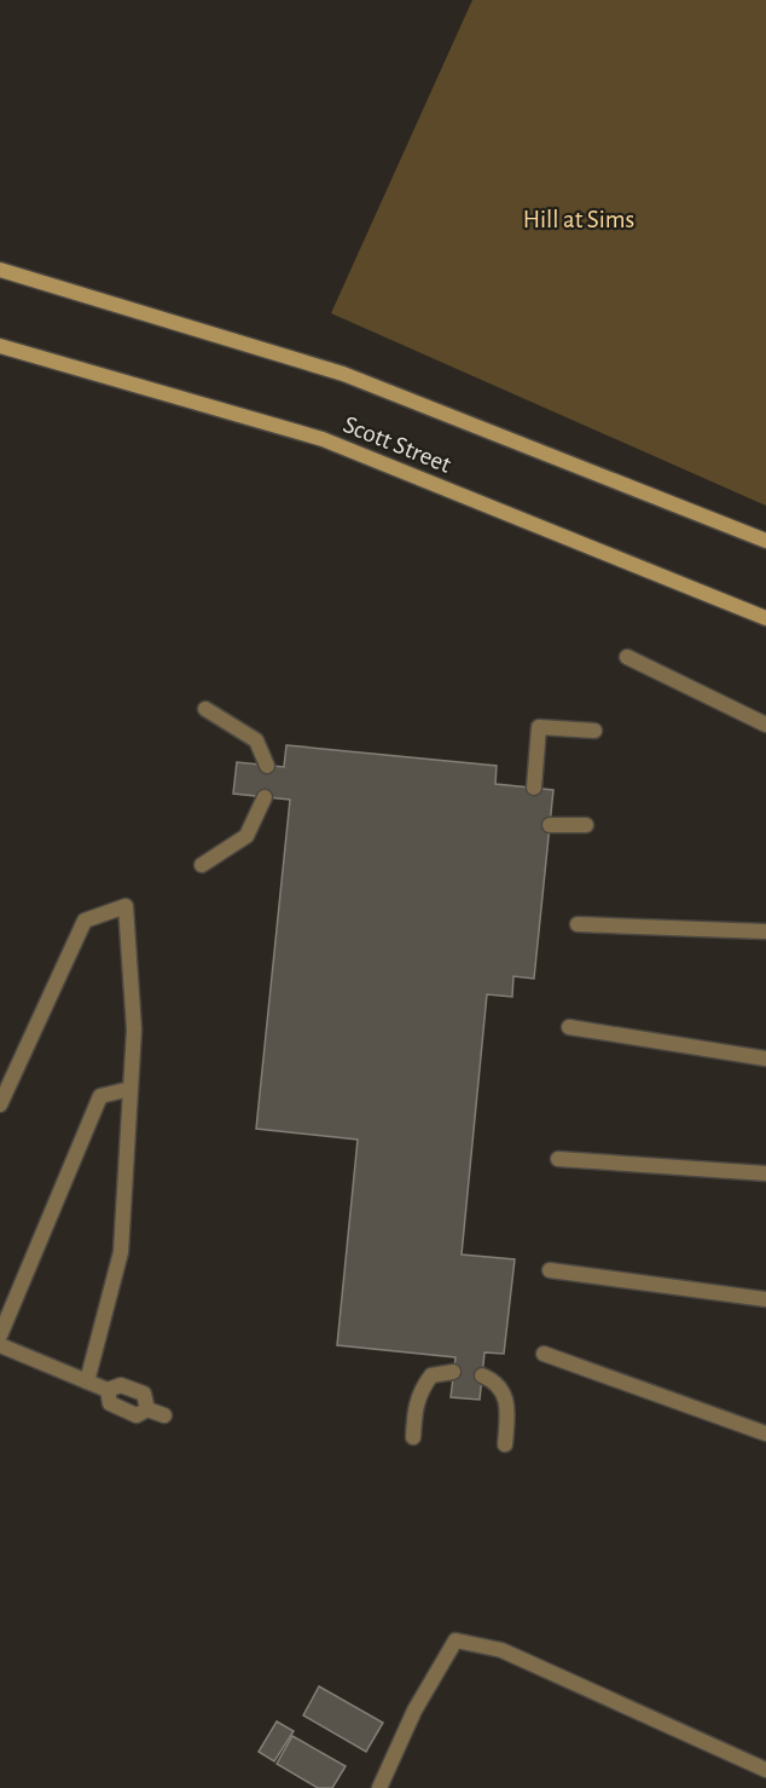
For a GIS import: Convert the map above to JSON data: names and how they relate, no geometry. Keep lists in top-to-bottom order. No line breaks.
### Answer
{"streets":{"main road":["Scott Street"]},"parks":["Hill at Sims"]}
